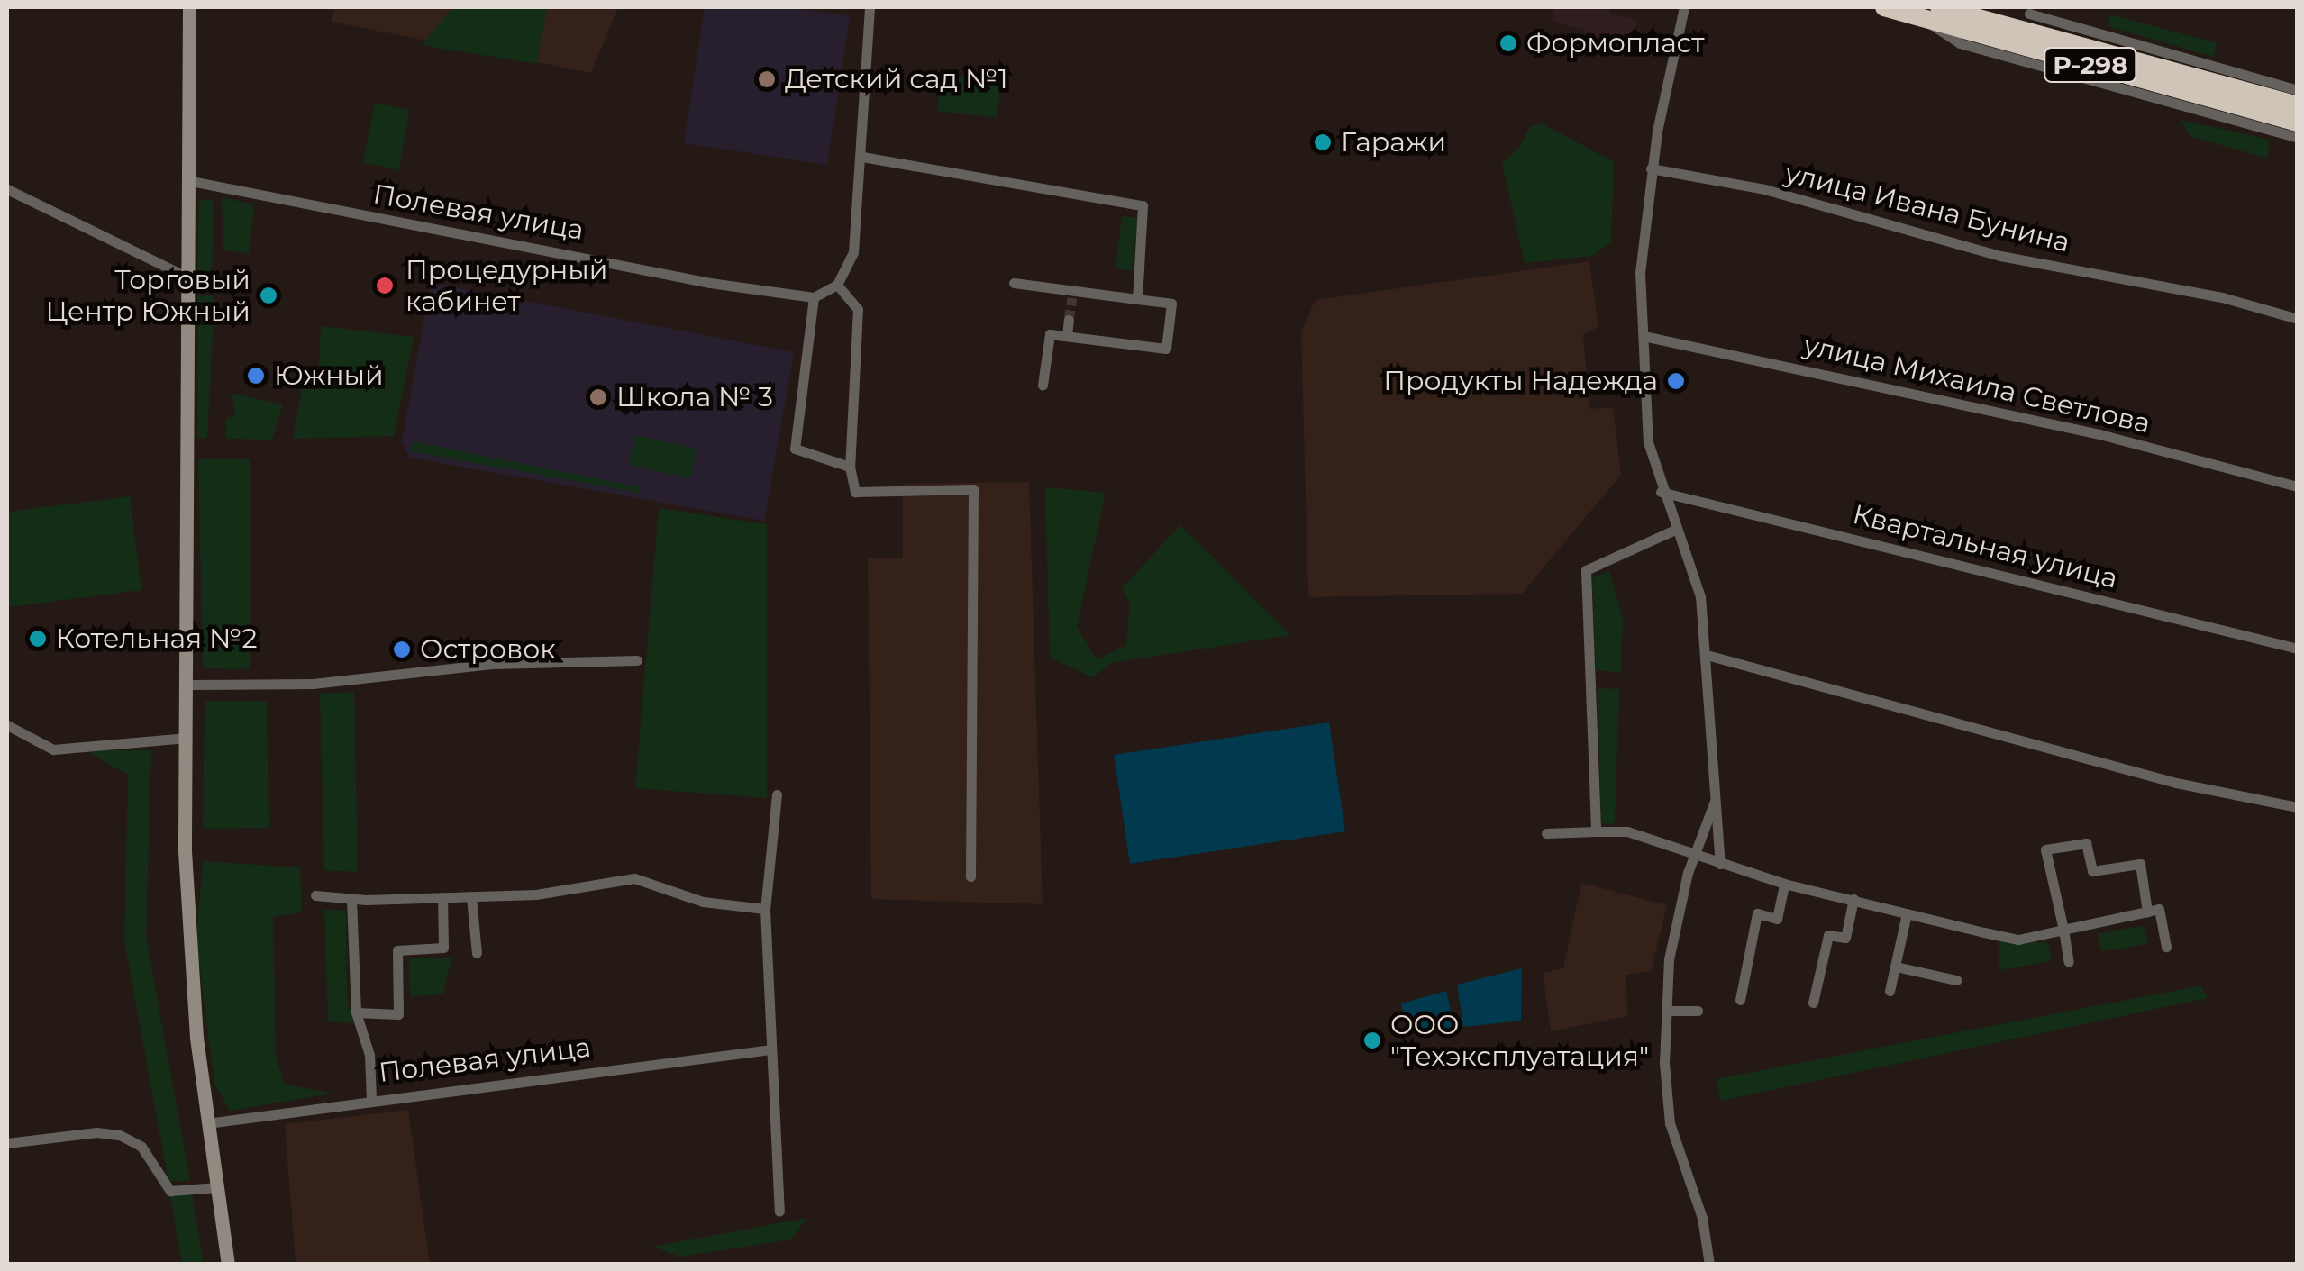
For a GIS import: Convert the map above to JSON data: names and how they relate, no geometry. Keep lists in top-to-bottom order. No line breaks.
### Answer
{"streets":{"highway":["Р-298"],"street":["улица Ивана Бунина","Полевая улица","улица Михаила Светлова","Квартальная улица"]},"places":["Формопласт","Детский сад №1","Гаражи","Процедурный кабинет","Торговый Центр Южный","Южный","Продукты Надежда","Школа № 3","Котельная №2","Островок","ООО \"Техэксплуатация\""]}
